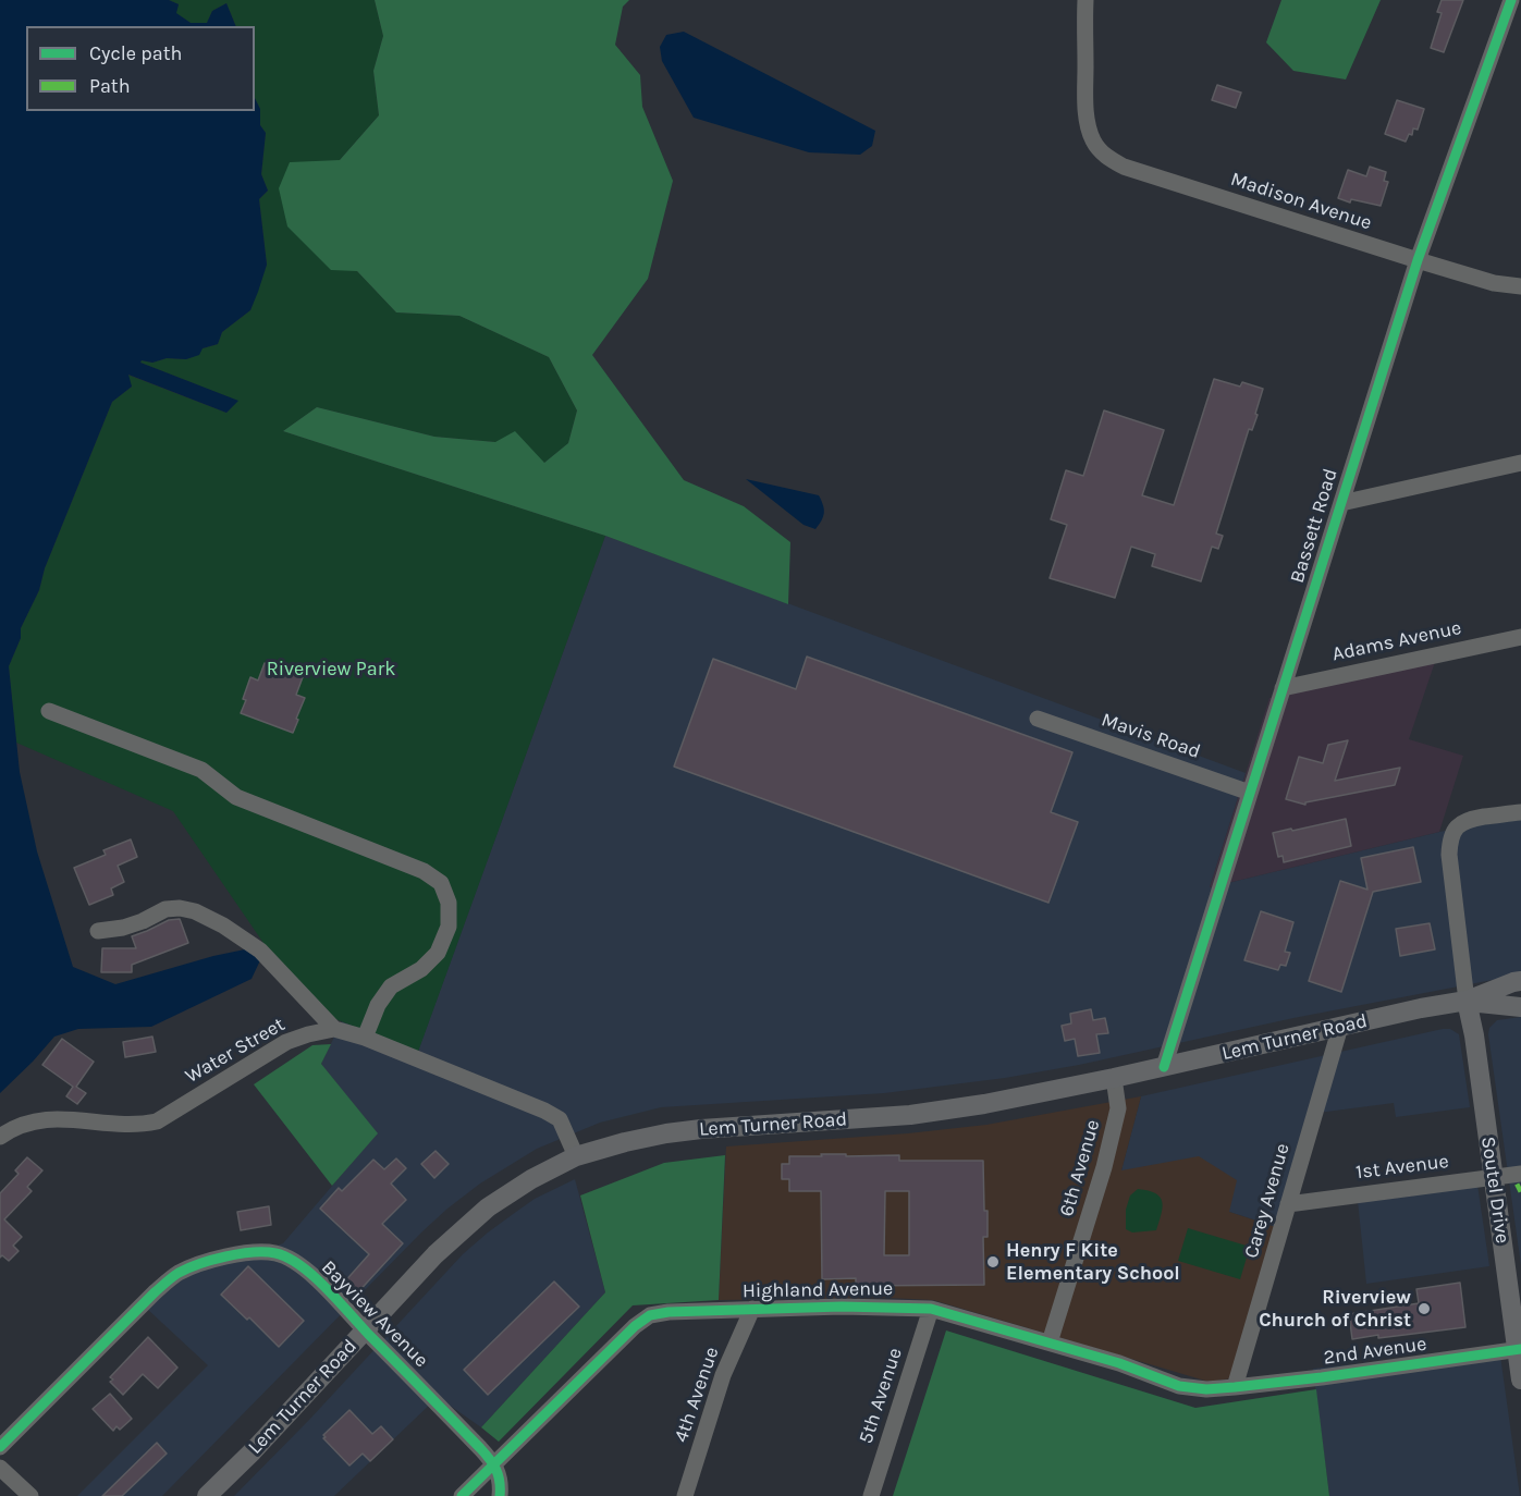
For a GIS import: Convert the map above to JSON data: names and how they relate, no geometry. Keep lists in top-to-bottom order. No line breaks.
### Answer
{"streets":{"main road":["Lem Turner Road","Soutel Drive"],"street":["Madison Avenue","Bassett Road","Adams Avenue","Mavis Road","Water Street","1st Avenue","6th Avenue","Carey Avenue","Highland Avenue","Bayview Avenue","2nd Avenue","4th Avenue","5th Avenue"]},"crossings":[["Madison Avenue","Bassett Road"],["Bassett Road","Adams Avenue"],["Bassett Road","Mavis Road"],["Bassett Road","Lem Turner Road"],["Lem Turner Road","Water Street"],["Lem Turner Road","6th Avenue"],["Lem Turner Road","Soutel Drive"],["Lem Turner Road","Carey Avenue"],["Lem Turner Road","Bayview Avenue"],["1st Avenue","Soutel Drive"],["1st Avenue","Carey Avenue"],["6th Avenue","Highland Avenue"],["Soutel Drive","2nd Avenue"],["Carey Avenue","Highland Avenue"],["Carey Avenue","2nd Avenue"],["Highland Avenue","Bayview Avenue"],["Highland Avenue","2nd Avenue"],["Highland Avenue","4th Avenue"],["Highland Avenue","5th Avenue"]],"parks":["Riverview Park"],"places":["Henry F Kite Elementary School","Riverview Church of Christ"],"legend":["Cycle path","Path"]}
